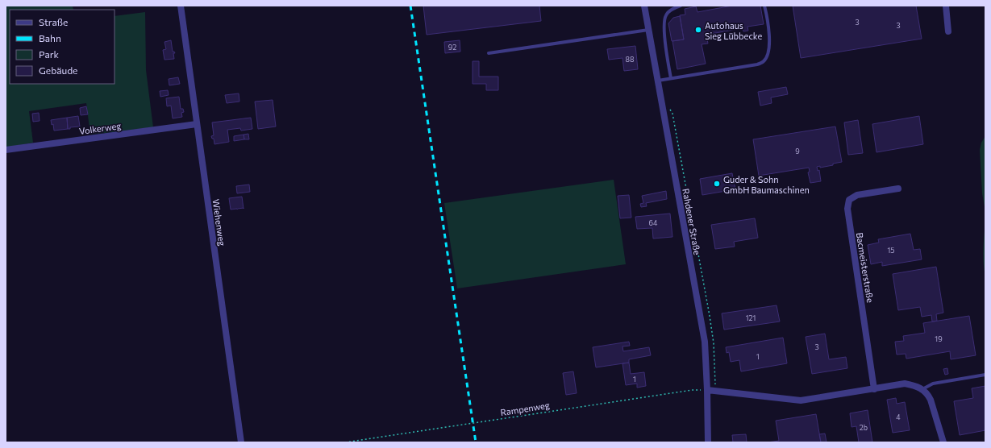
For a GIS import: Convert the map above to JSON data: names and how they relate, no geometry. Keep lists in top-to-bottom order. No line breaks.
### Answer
{"streets":{"street":["Volkerweg","Rahdener Straße","Wiehenweg","Bacmeisterstraße"],"path":["Rampenweg"]},"crossings":[["Volkerweg","Wiehenweg"],["Rahdener Straße","Rampenweg"]],"places":["Autohaus Sieg Lübbecke","Guder & Sohn GmbH Baumaschinen"],"house_numbers":["3","3","92","88","9","64","15","121","19","3","1","1","4","2b"],"legend":["Straße","Bahn","Park","Gebäude"]}
